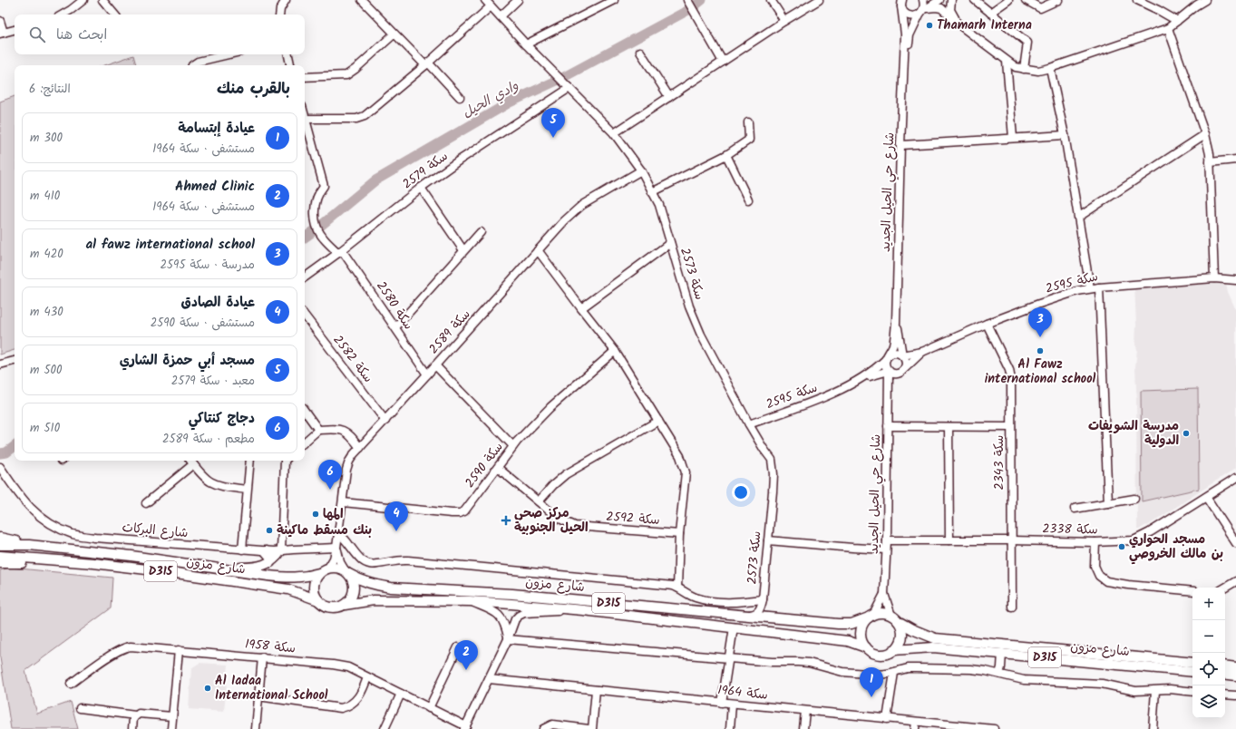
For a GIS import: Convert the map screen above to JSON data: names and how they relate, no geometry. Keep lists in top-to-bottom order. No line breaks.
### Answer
{"streets":{"main road":["شارع مزون","D315"],"street":["سكة 2579","شارع حي الحيل الجديد","سكة 2573","سكة 2595","سكة 2580","سكة 2589","سكة 2582","سكة 2343","سكة 2590","سكة 2592","سكة 2338","شارع البركات","سكة 1958","سكة 1964"]},"crossings":[["سكة 2579","سكة 2573"],["سكة 2579","سكة 2580"],["شارع حي الحيل الجديد","سكة 2595"],["شارع حي الحيل الجديد","سكة 2338"],["شارع حي الحيل الجديد","شارع مزون"],["شارع حي الحيل الجديد","D315"],["سكة 2573","سكة 2595"],["سكة 2573","سكة 2589"],["سكة 2595","سكة 2343"],["سكة 2580","سكة 2589"],["سكة 2589","سكة 2582"],["سكة 2589","سكة 2590"],["سكة 2589","شارع البركات"],["سكة 2589","شارع مزون"],["سكة 2589","D315"],["سكة 2343","سكة 2338"],["سكة 2590","سكة 2592"],["شارع مزون","D315"]],"water":["وادي الحيل"],"places":{"other":["Thamarh Interna","Al Fawz international school","مدرسة الشويفات الدولية","المها","بنك مسقط ماكينة","مسجد الحواري بن مالك الخروصي","Al Iadaa International School"],"health":["مركز صحي الحيل الجنوبية"]},"page":{"search":"ابحث هنا","heading":["بالقرب منك","النتائج: 6"],"pins":["5","3","6","4","2","1"],"list":[{"mark":"1","name":"عيادة إبتسامة","note":"مستشفى · سكة 1964","value":"300 m"},{"mark":"2","name":"Ahmed Clinic","note":"مستشفى · سكة 1964","value":"410 m"},{"mark":"3","name":"al fawz international school","note":"مدرسة · سكة 2595","value":"420 m"},{"mark":"4","name":"عيادة الصادق","note":"مستشفى · سكة 2590","value":"430 m"},{"mark":"5","name":"مسجد أبي حمزة الشاري","note":"معبد · سكة 2579","value":"500 m"},{"mark":"6","name":"دجاج كنتاكي","note":"مطعم · سكة 2589","value":"510 m"}],"map_buttons":["+","−"]}}
